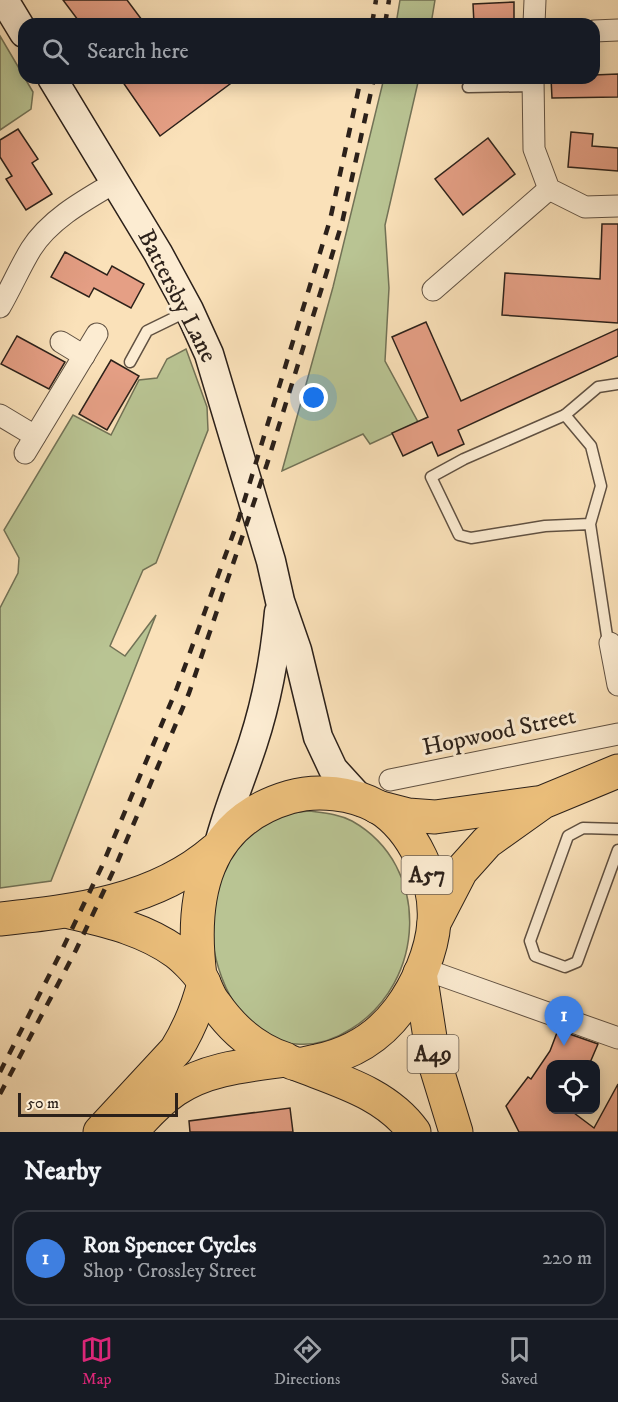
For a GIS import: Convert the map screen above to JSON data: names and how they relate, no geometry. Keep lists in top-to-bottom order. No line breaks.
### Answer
{"streets":{"main road":["A57","A49"],"street":["Battersby Lane","Hopwood Street"]},"crossings":[["Battersby Lane","Hopwood Street"],["Battersby Lane","A57"],["Hopwood Street","A57"],["A57","A49"]],"scale_bar":"50 m","page":{"search":"Search here","pins":"1","scale":"50 m","heading":"Nearby","list":[{"mark":"1","name":"Ron Spencer Cycles","note":"Shop · Crossley Street","value":"220 m"}],"nav":["Map","Directions","Saved"]}}
